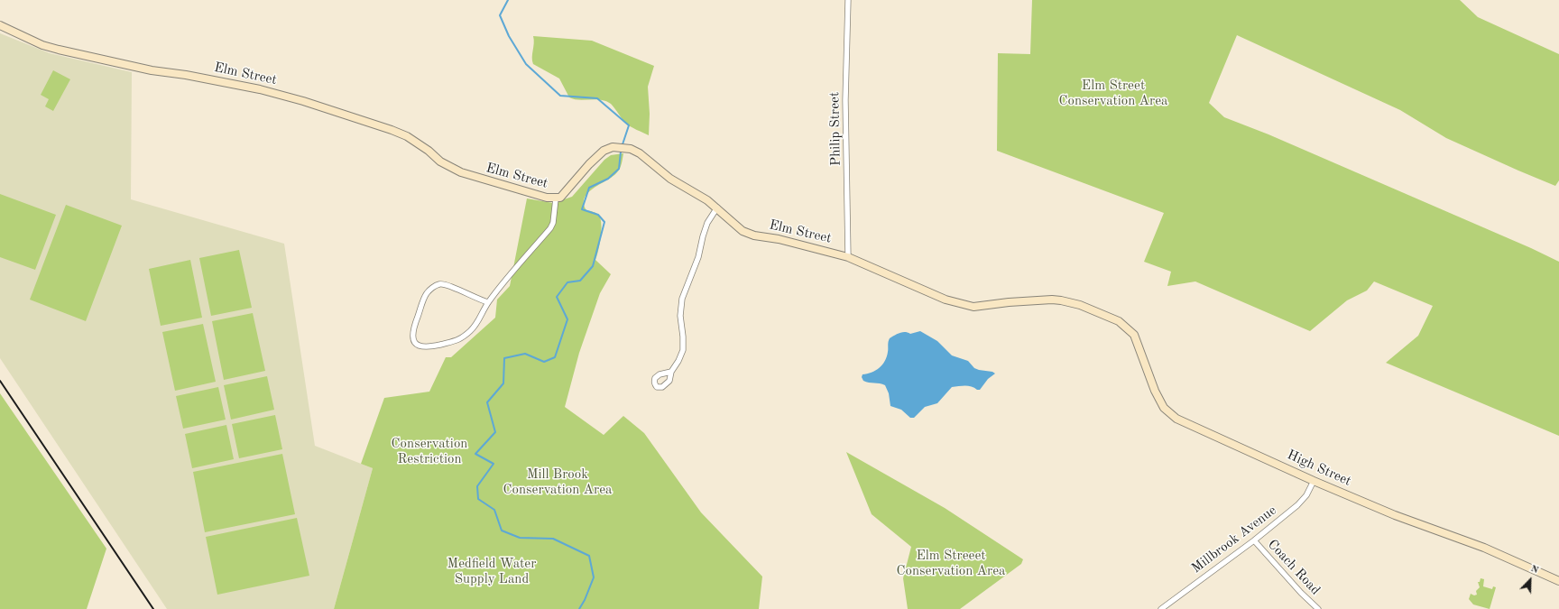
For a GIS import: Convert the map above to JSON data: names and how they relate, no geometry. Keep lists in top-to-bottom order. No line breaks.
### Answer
{"streets":{"street":["Elm Street","Philip Street","High Street","Millbrook Avenue","Coach Road"]},"crossings":[["Elm Street","Philip Street"],["Elm Street","High Street"],["High Street","Millbrook Avenue"],["Millbrook Avenue","Coach Road"]],"parks":["Elm Street Conservation Area","Conservation Restriction","Mill Brook Conservation Area","Elm Streeet Conservation Area","Medfield Water Supply Land"],"north":"top right"}
